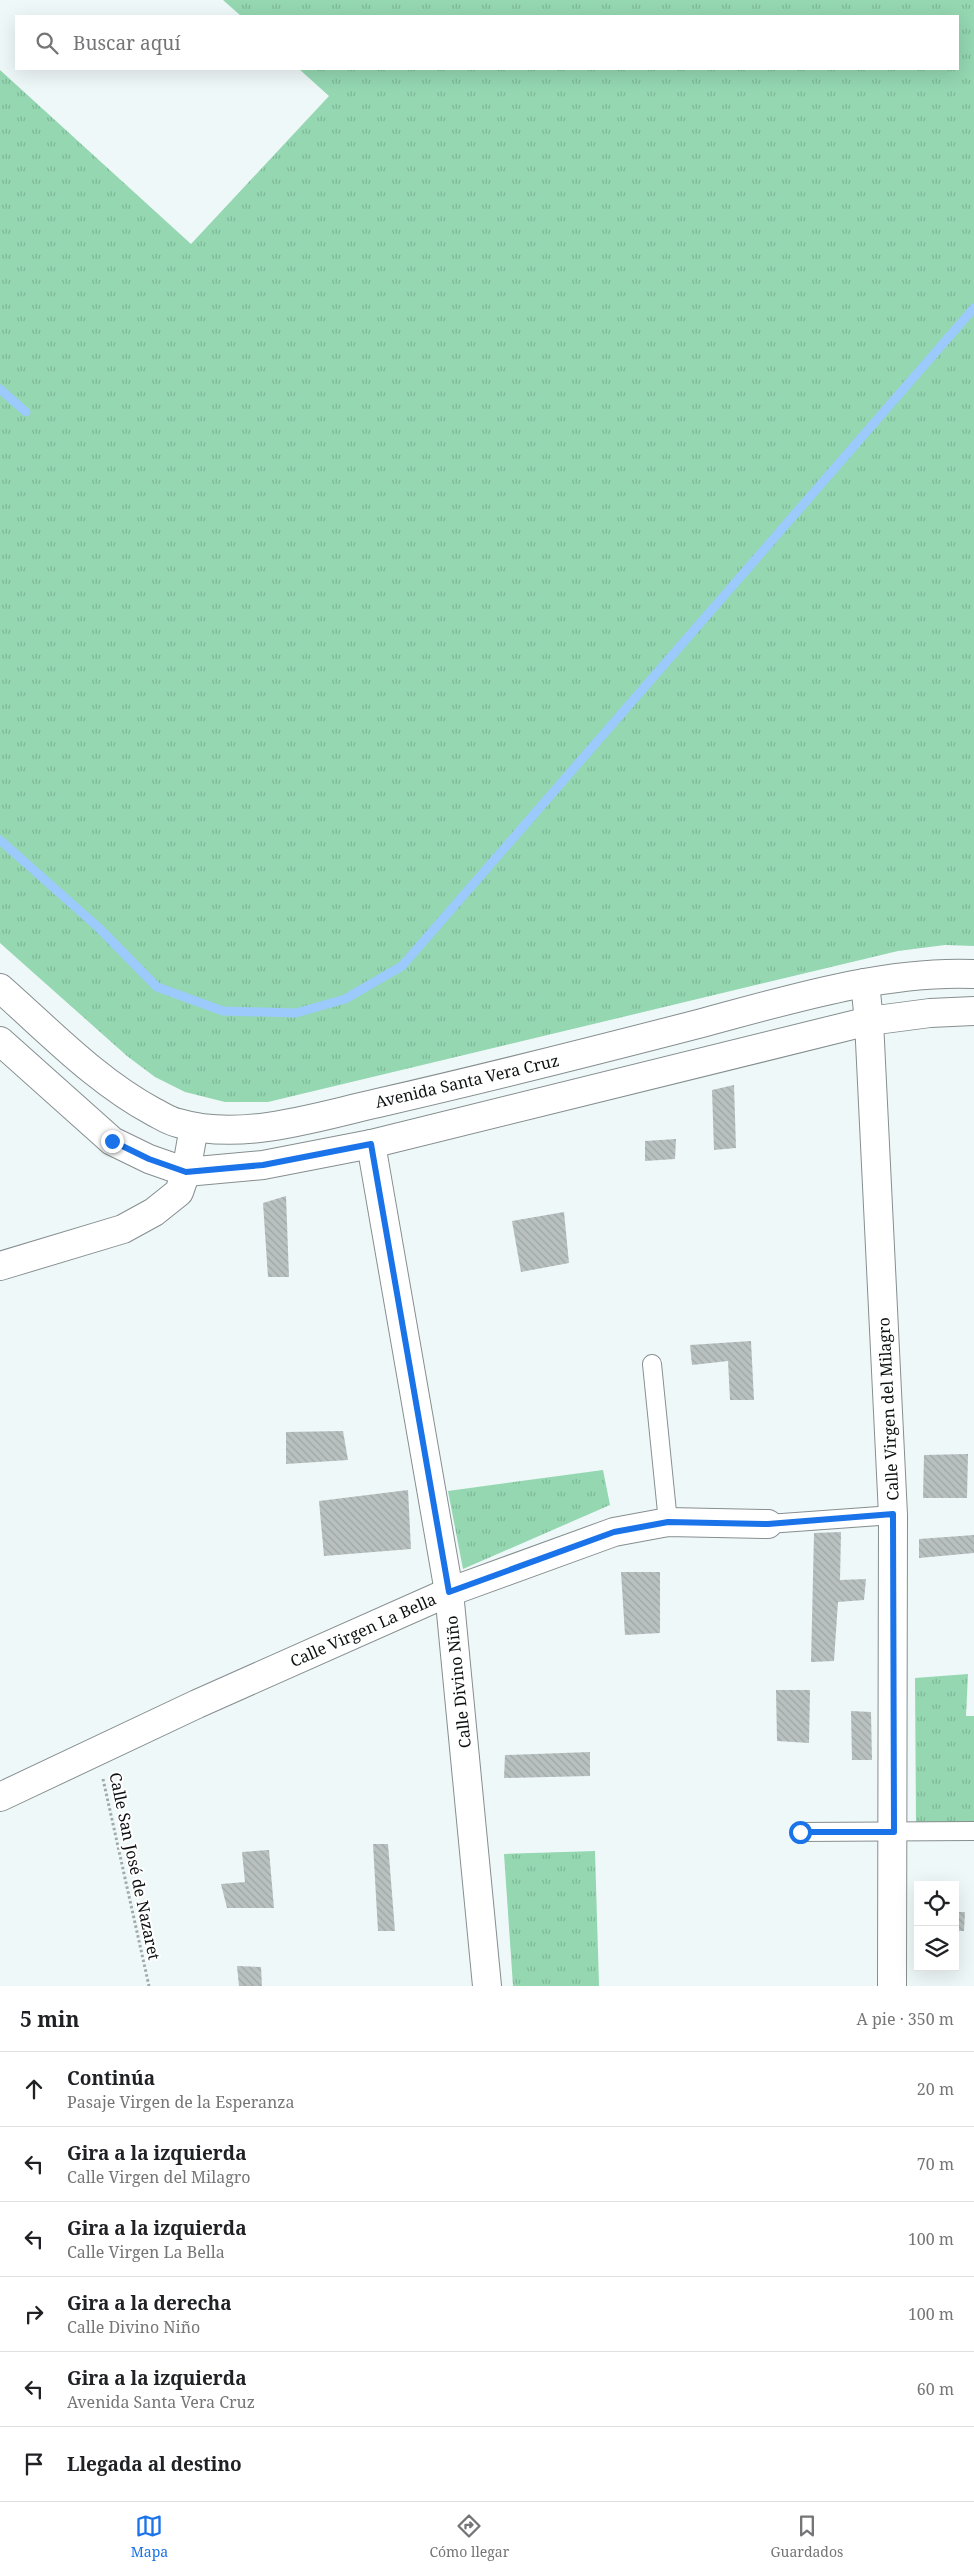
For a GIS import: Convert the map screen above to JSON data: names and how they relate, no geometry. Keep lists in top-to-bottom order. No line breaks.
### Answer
{"streets":{"street":["Avenida Santa Vera Cruz","Calle Virgen del Milagro","Calle Virgen La Bella","Calle Divino Niño"],"path":["Calle San José de Nazaret"]},"crossings":[["Avenida Santa Vera Cruz","Calle Virgen del Milagro"],["Calle Virgen del Milagro","Calle Virgen La Bella"],["Calle Virgen La Bella","Calle Divino Niño"],["Calle Virgen La Bella","Calle San José de Nazaret"]],"page":{"search":"Buscar aquí","heading":["5 min","A pie · 350 m"],"list":[["Continúa","Pasaje Virgen de la Esperanza","20 m"],["Gira a la izquierda","Calle Virgen del Milagro","70 m"],["Gira a la izquierda","Calle Virgen La Bella","100 m"],["Gira a la derecha","Calle Divino Niño","100 m"],["Gira a la izquierda","Avenida Santa Vera Cruz","60 m"],"Llegada al destino"],"nav":["Mapa","Cómo llegar","Guardados"]}}
